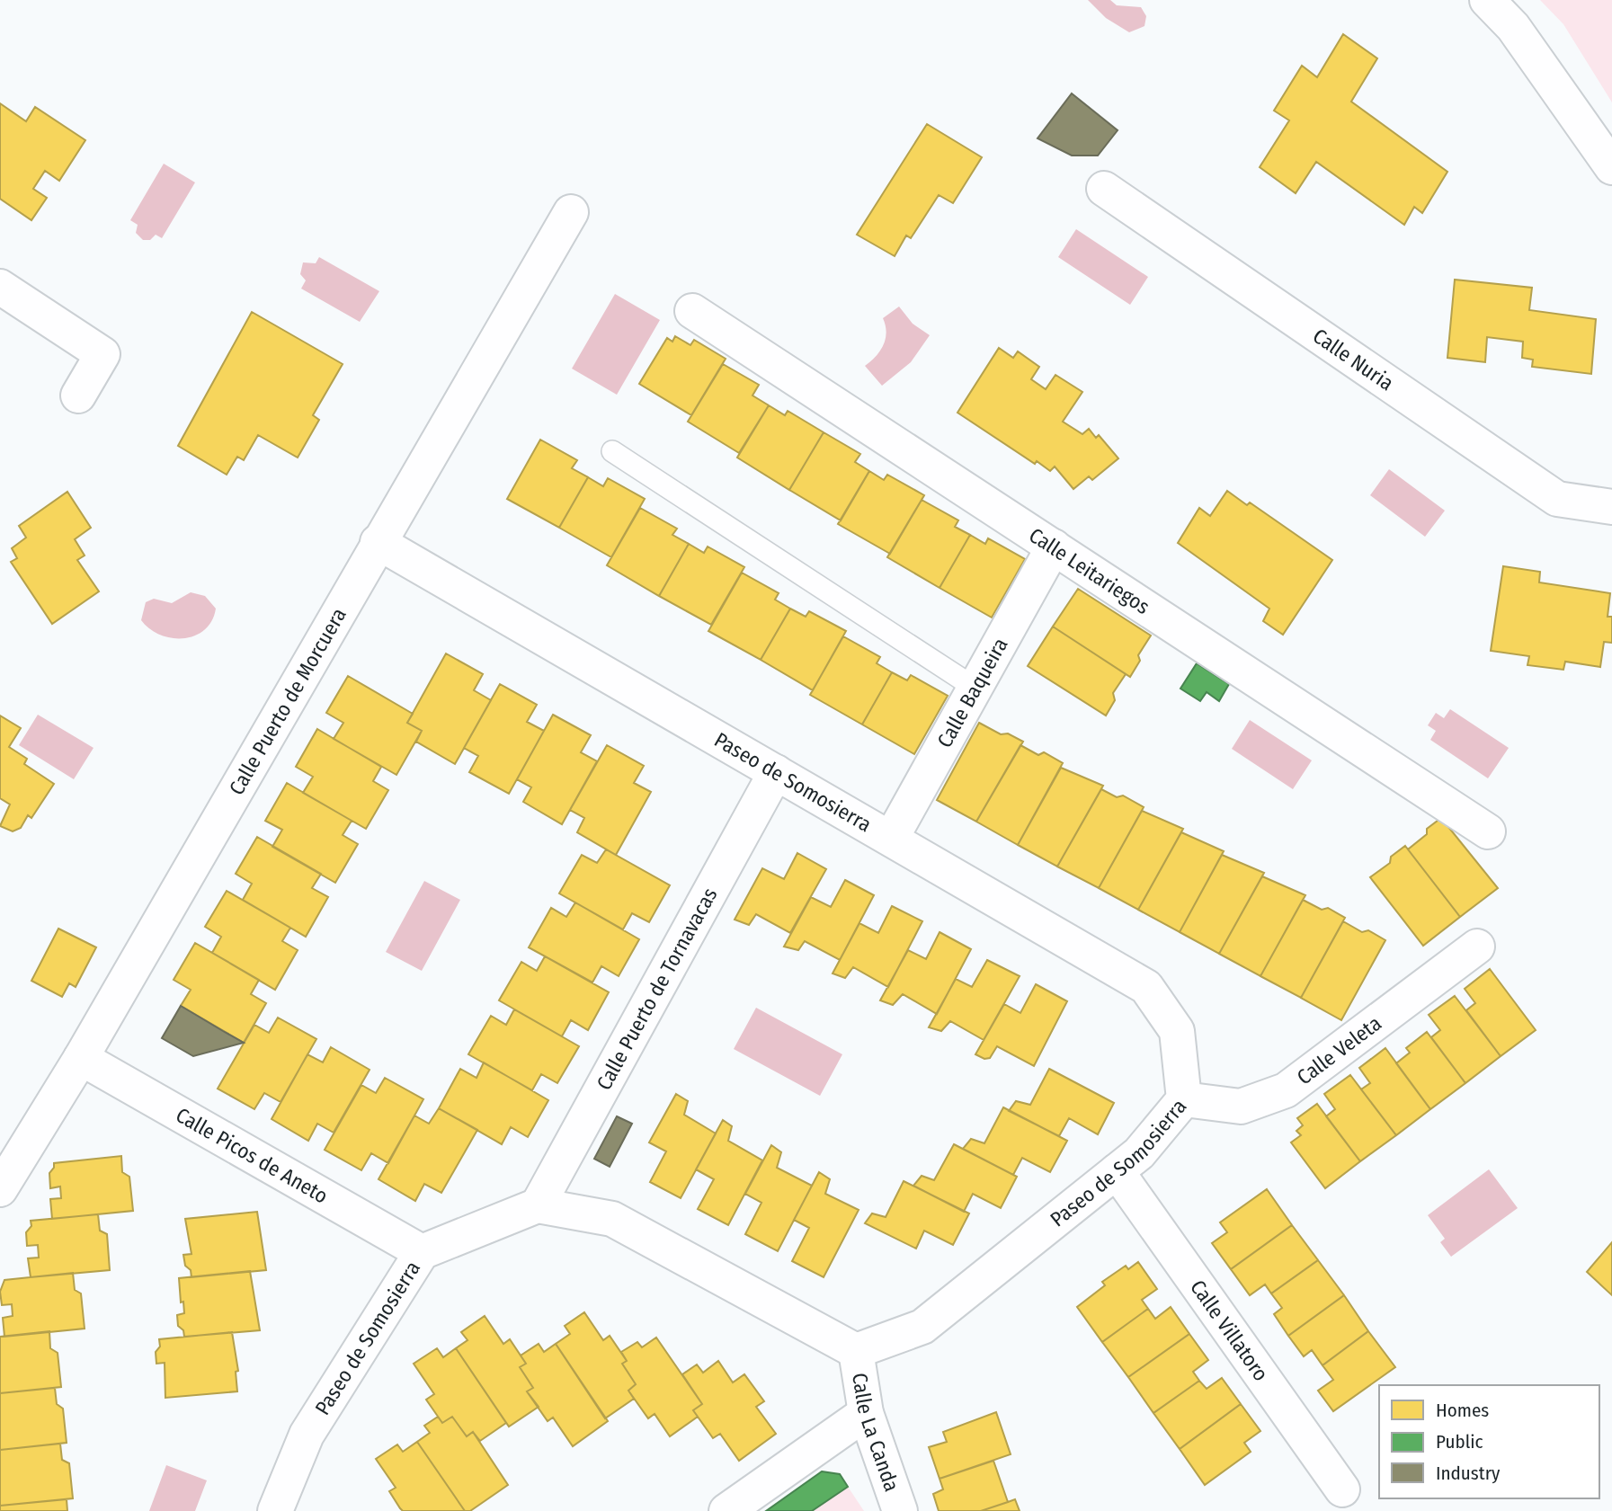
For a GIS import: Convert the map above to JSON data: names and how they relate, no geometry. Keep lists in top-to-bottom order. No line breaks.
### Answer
{"streets":{"street":["Calle Nuria","Calle Leitariegos","Calle Baqueira","Calle Puerto de Morcuera","Paseo de Somosierra","Calle Puerto de Tornavacas","Calle Veleta","Calle Picos de Aneto","Calle Villatoro","Calle La Canda"]},"crossings":[["Calle Leitariegos","Calle Baqueira"],["Calle Baqueira","Paseo de Somosierra"],["Calle Puerto de Morcuera","Paseo de Somosierra"],["Calle Puerto de Morcuera","Calle Picos de Aneto"],["Paseo de Somosierra","Calle Puerto de Tornavacas"],["Paseo de Somosierra","Calle Veleta"],["Paseo de Somosierra","Calle Picos de Aneto"],["Paseo de Somosierra","Calle Villatoro"],["Paseo de Somosierra","Calle La Canda"]],"legend":["Homes","Public","Industry"]}
